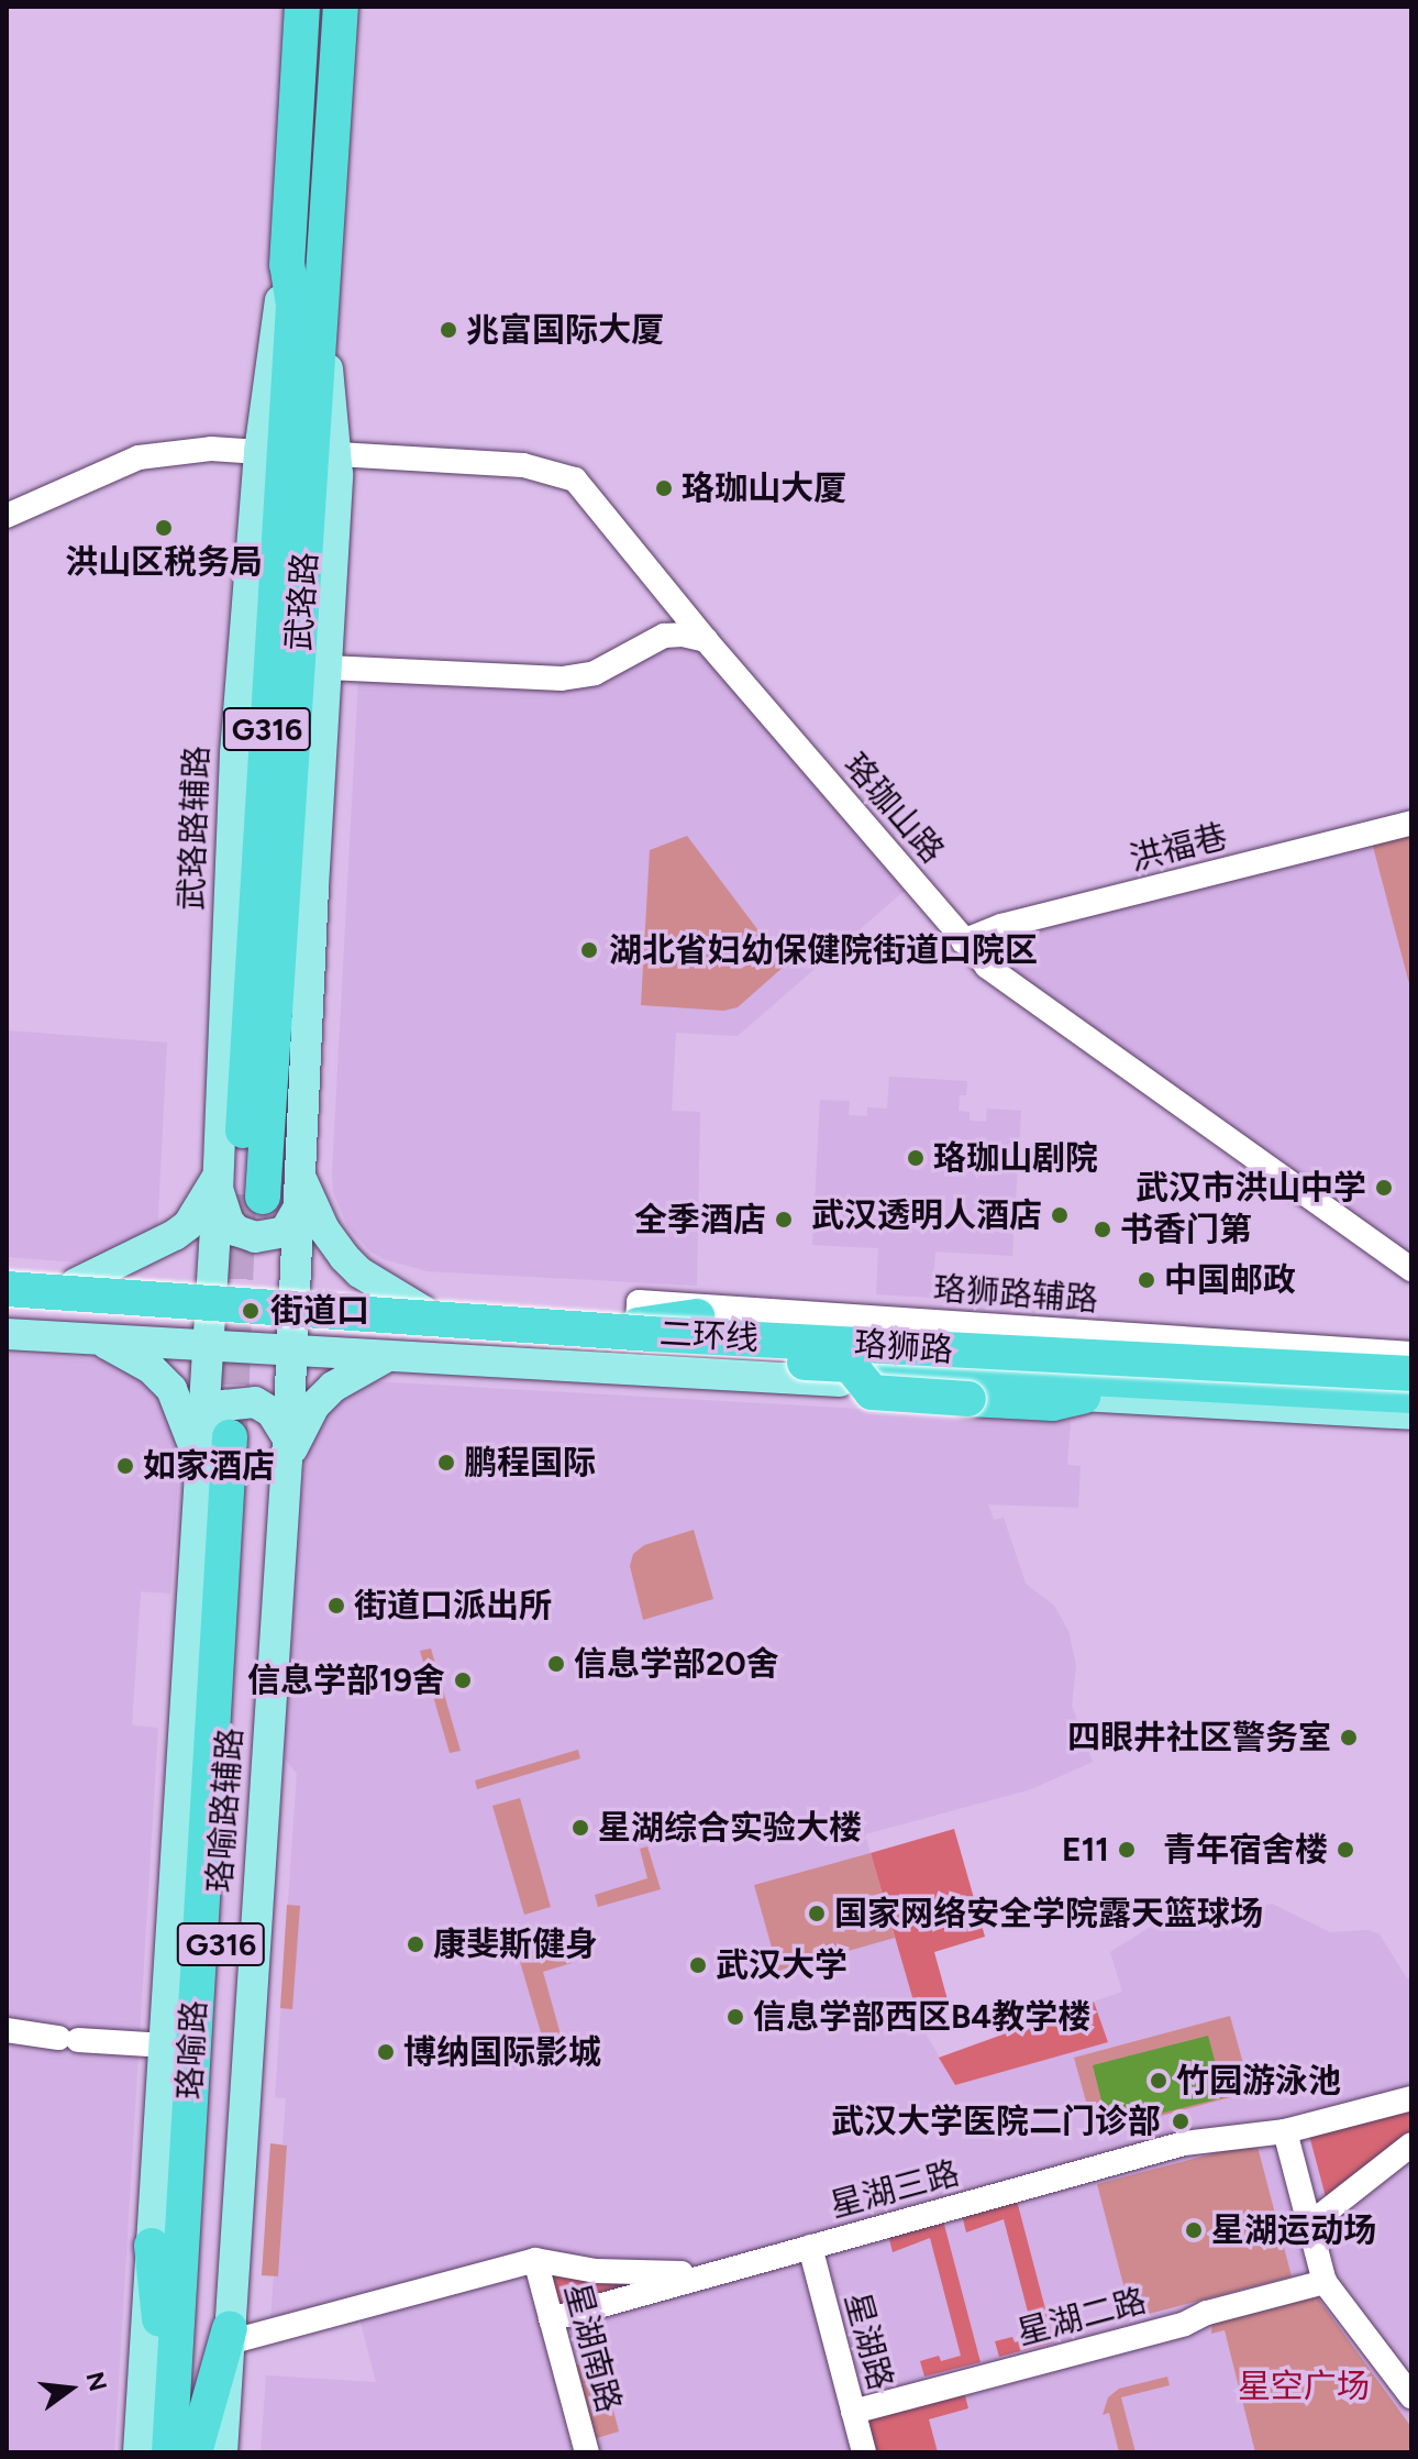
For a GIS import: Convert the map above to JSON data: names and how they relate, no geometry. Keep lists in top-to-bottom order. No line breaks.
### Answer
{"streets":{"highway":["武珞路","G316","二环线","珞喻路"],"main road":["武珞路辅路","珞狮路","珞喻路辅路"],"street":["珞珈山路","洪福巷","星湖三路","星湖二路","星湖路","星湖南路"]},"crossings":[["武珞路","武珞路辅路"],["珞珈山路","洪福巷"],["武珞路辅路","珞狮路"],["武珞路辅路","珞喻路辅路"],["二环线","珞狮路"],["珞狮路","珞喻路辅路"],["珞喻路辅路","珞喻路"],["星湖三路","星湖路"],["星湖三路","星湖南路"],["星湖二路","星湖路"]],"parks":["星空广场"],"places":["兆富国际大厦","珞珈山大厦","洪山区税务局","湖北省妇幼保健院街道口院区","珞珈山剧院","武汉市洪山中学","武汉透明人酒店","全季酒店","书香门第","中国邮政","街道口","鹏程国际","如家酒店","街道口派出所","信息学部20舍","信息学部19舍","四眼井社区警务室","星湖综合实验大楼","E11","青年宿舍楼","国家网络安全学院露天篮球场","康斐斯健身","武汉大学","信息学部西区B4教学楼","博纳国际影城","竹园游泳池","武汉大学医院二门诊部","星湖运动场"],"north":"right"}
